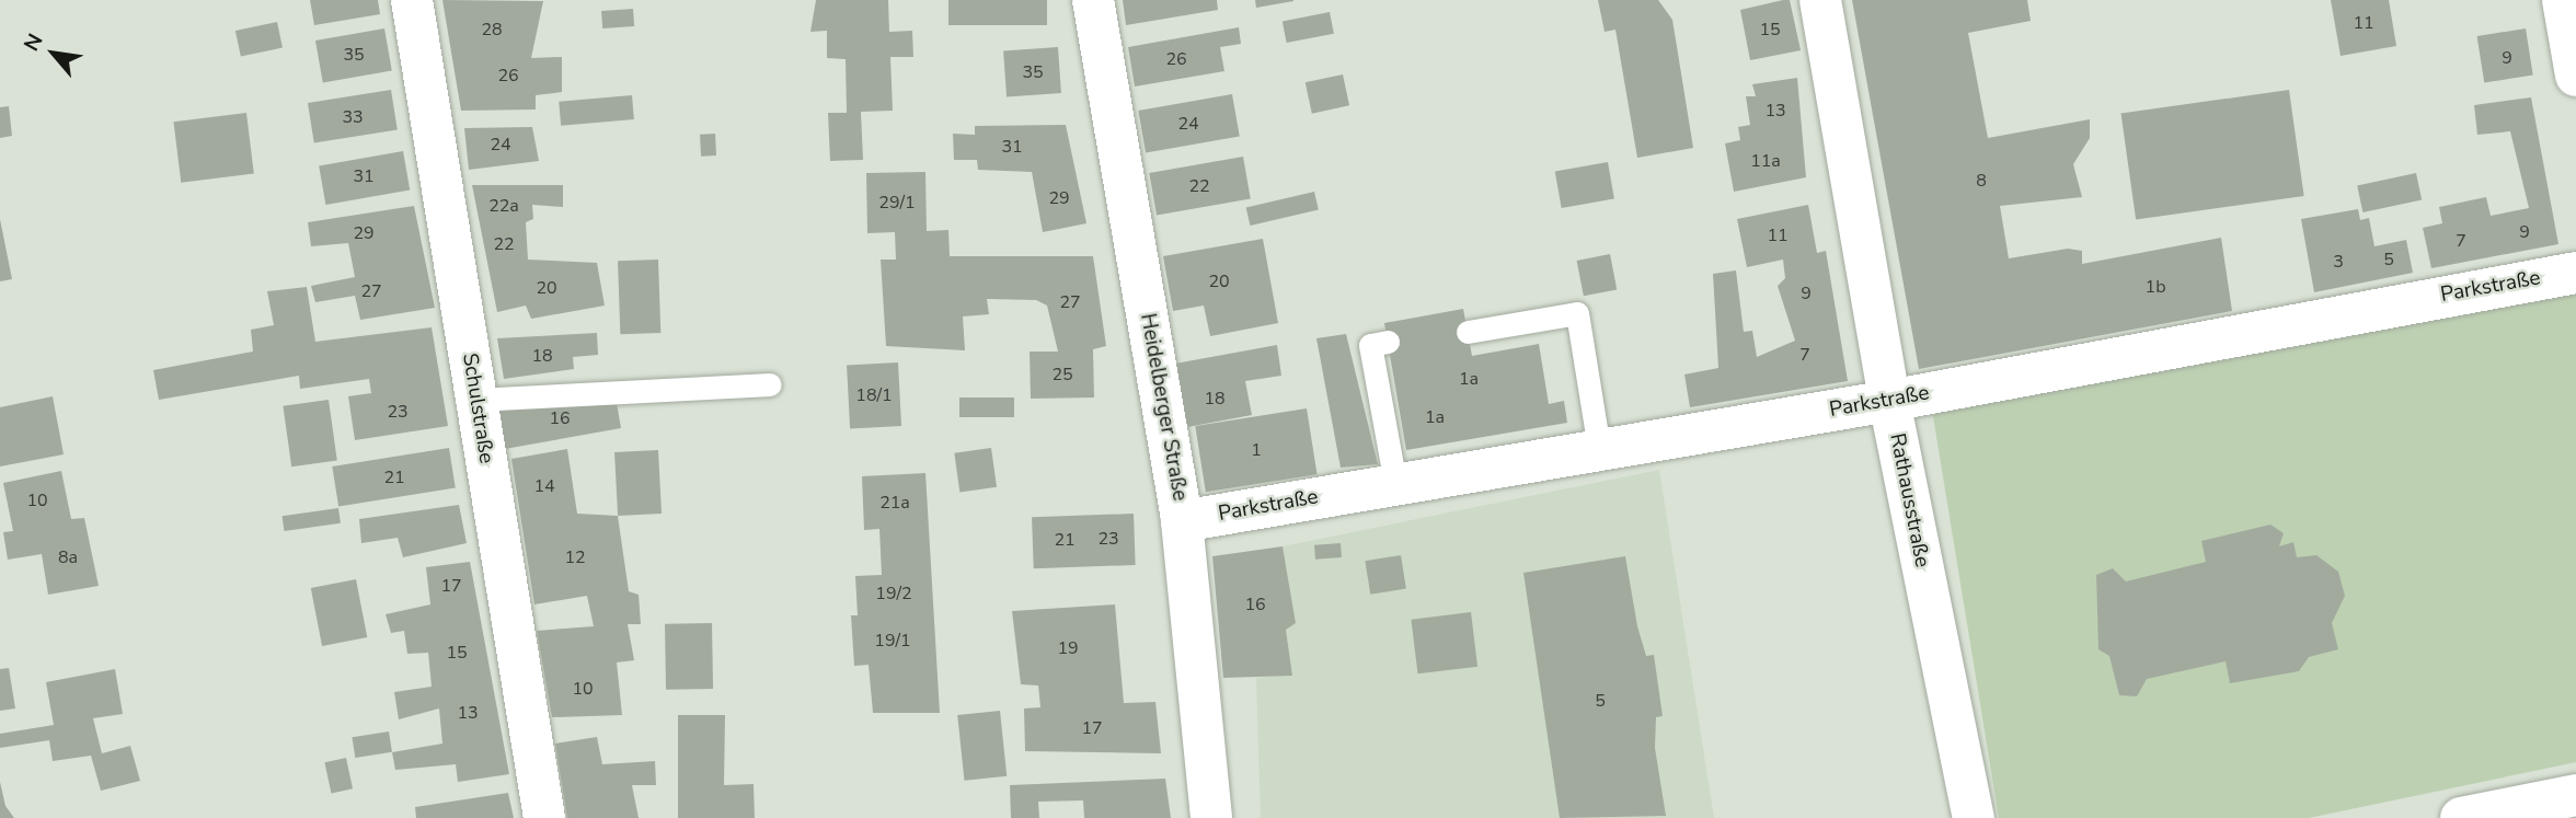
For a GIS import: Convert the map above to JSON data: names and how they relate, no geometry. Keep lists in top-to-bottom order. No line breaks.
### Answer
{"streets":{"street":["Parkstraße","Heidelberger Straße","Schulstraße","Rathausstraße"]},"crossings":[["Parkstraße","Heidelberger Straße"],["Parkstraße","Rathausstraße"]],"house_numbers":["11","28","15","35","9","26","35","26","13","33","24","24","31","11a","31","8","22","29","29/1","22a","9","29","11","7","22","5","3","20","1b","20","27","9","27","7","18","25","1a","18/1","18","23","1a","16","1","21","14","10","21a","23","21","8a","12","17","19/2","16","19/1","19","15","10","5","13","17"],"north":"top left"}
